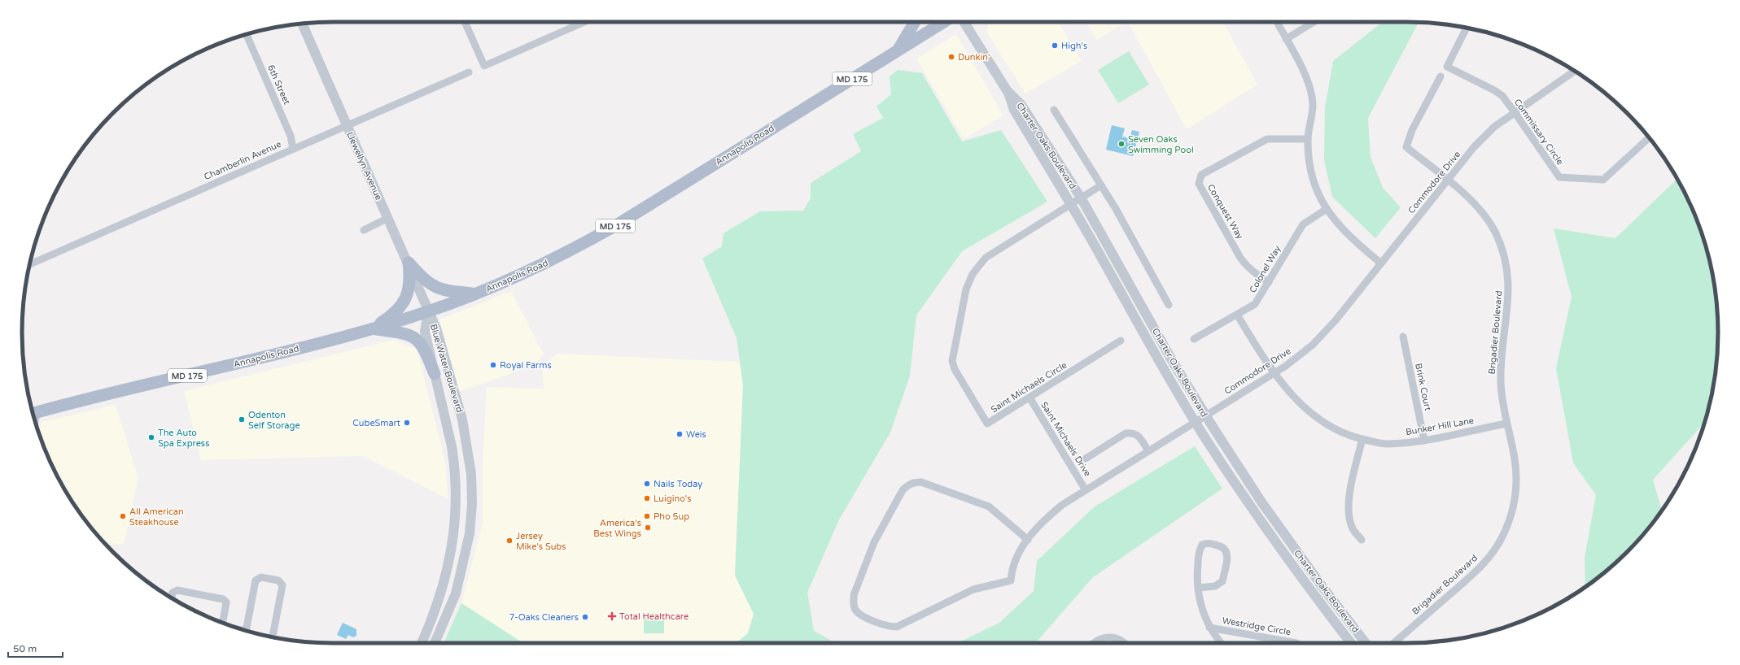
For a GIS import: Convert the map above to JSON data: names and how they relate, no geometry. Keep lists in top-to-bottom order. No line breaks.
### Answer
{"streets":{"main road":["MD 175","Annapolis Road"],"street":["6th Street","Commissary Circle","Charter Oaks Boulevard","Chamberlin Avenue","Llewellyn Avenue","Commodore Drive","Conquest Way","Colonel Way","Brigadier Boulevard","Blue Water Boulevard","Saint Michaels Circle","Brink Court","Bunker Hill Lane","Saint Michaels Drive","Westridge Circle"]},"crossings":[["6th Street","Chamberlin Avenue"],["Commissary Circle","Commodore Drive"],["Annapolis Road","Llewellyn Avenue"],["Annapolis Road","Blue Water Boulevard"],["Charter Oaks Boulevard","Commodore Drive"],["Charter Oaks Boulevard","Saint Michaels Circle"],["Chamberlin Avenue","Llewellyn Avenue"],["Llewellyn Avenue","Blue Water Boulevard"],["Commodore Drive","Brigadier Boulevard"],["Commodore Drive","Bunker Hill Lane"],["Commodore Drive","Saint Michaels Drive"],["Conquest Way","Colonel Way"],["Colonel Way","Bunker Hill Lane"],["Brigadier Boulevard","Bunker Hill Lane"],["Saint Michaels Circle","Saint Michaels Drive"],["Brink Court","Bunker Hill Lane"]],"places":{"other":["High's","Dunkin'","Seven Oaks Swimming Pool","Royal Farms","Odenton Self Storage","CubeSmart","Weis","The Auto Spa Express","Nails Today","Luigino's","All American Steakhouse","Pho 5up","America's Best Wings","Jersey Mike's Subs","7-Oaks Cleaners"],"health":["Total Healthcare"]},"scale_bar":"50 m"}
